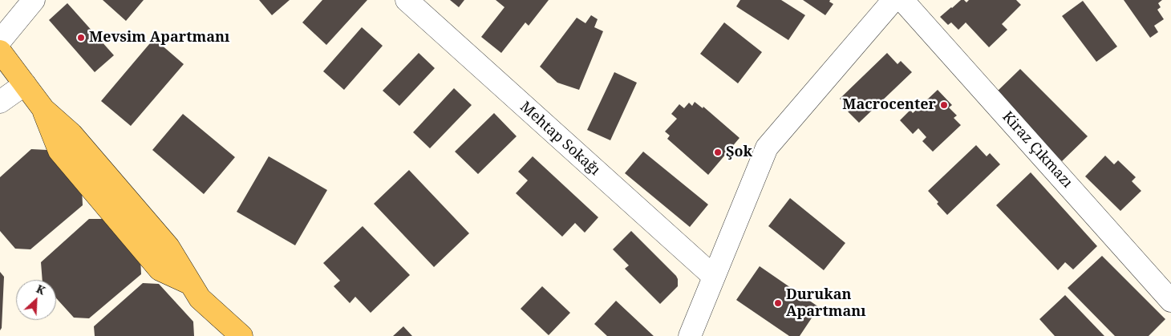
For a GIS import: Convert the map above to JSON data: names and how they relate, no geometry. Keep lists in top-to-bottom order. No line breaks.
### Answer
{"streets":{"street":["Mehtap Sokağı","Kiraz Çıkmazı"]},"places":["Mevsim Apartmanı","Macrocenter","Şok","Durukan Apartmanı"],"north":"top right"}
